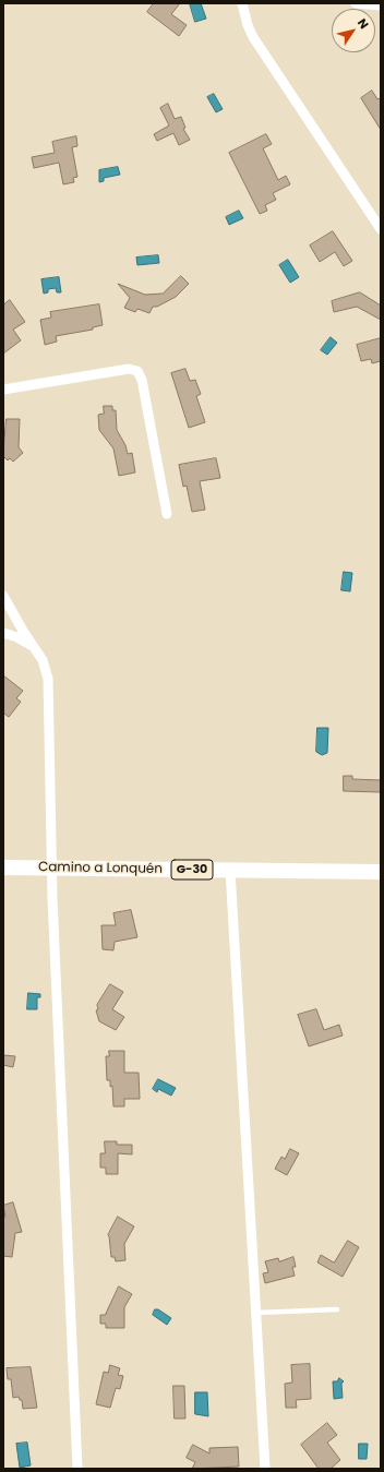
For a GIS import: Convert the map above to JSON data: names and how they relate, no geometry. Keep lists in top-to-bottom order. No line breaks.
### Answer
{"streets":{"main road":["Camino a Lonquén","G-30"]},"north":"top right"}
